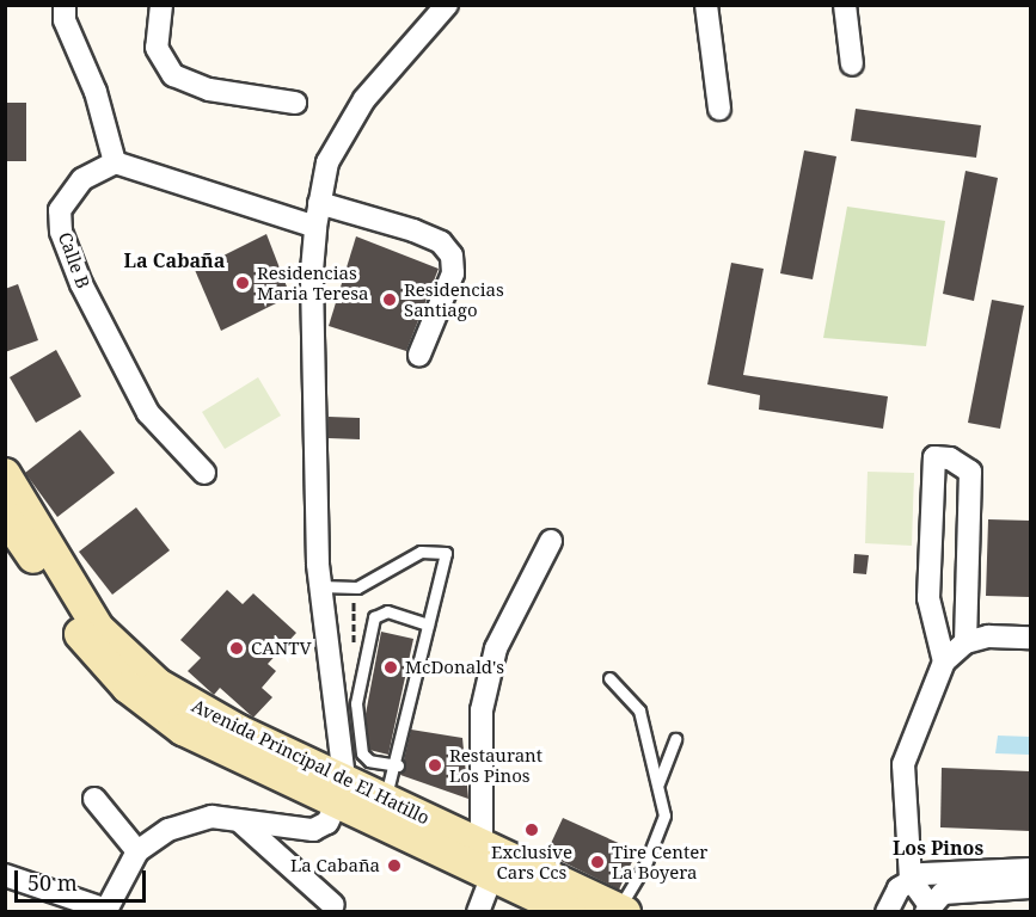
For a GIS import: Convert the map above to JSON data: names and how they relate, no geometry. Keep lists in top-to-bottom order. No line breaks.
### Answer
{"streets":{"main road":["Avenida Principal de El Hatillo"],"street":["Calle B"]},"districts":["La Cabaña","Los Pinos"],"places":["Residencias Maria Teresa","Residencias Santiago","CANTV","McDonald's","Restaurant Los Pinos","Exclusive Cars Ccs","Tire Center La Boyera","La Cabaña"],"scale_bar":"50 m"}
